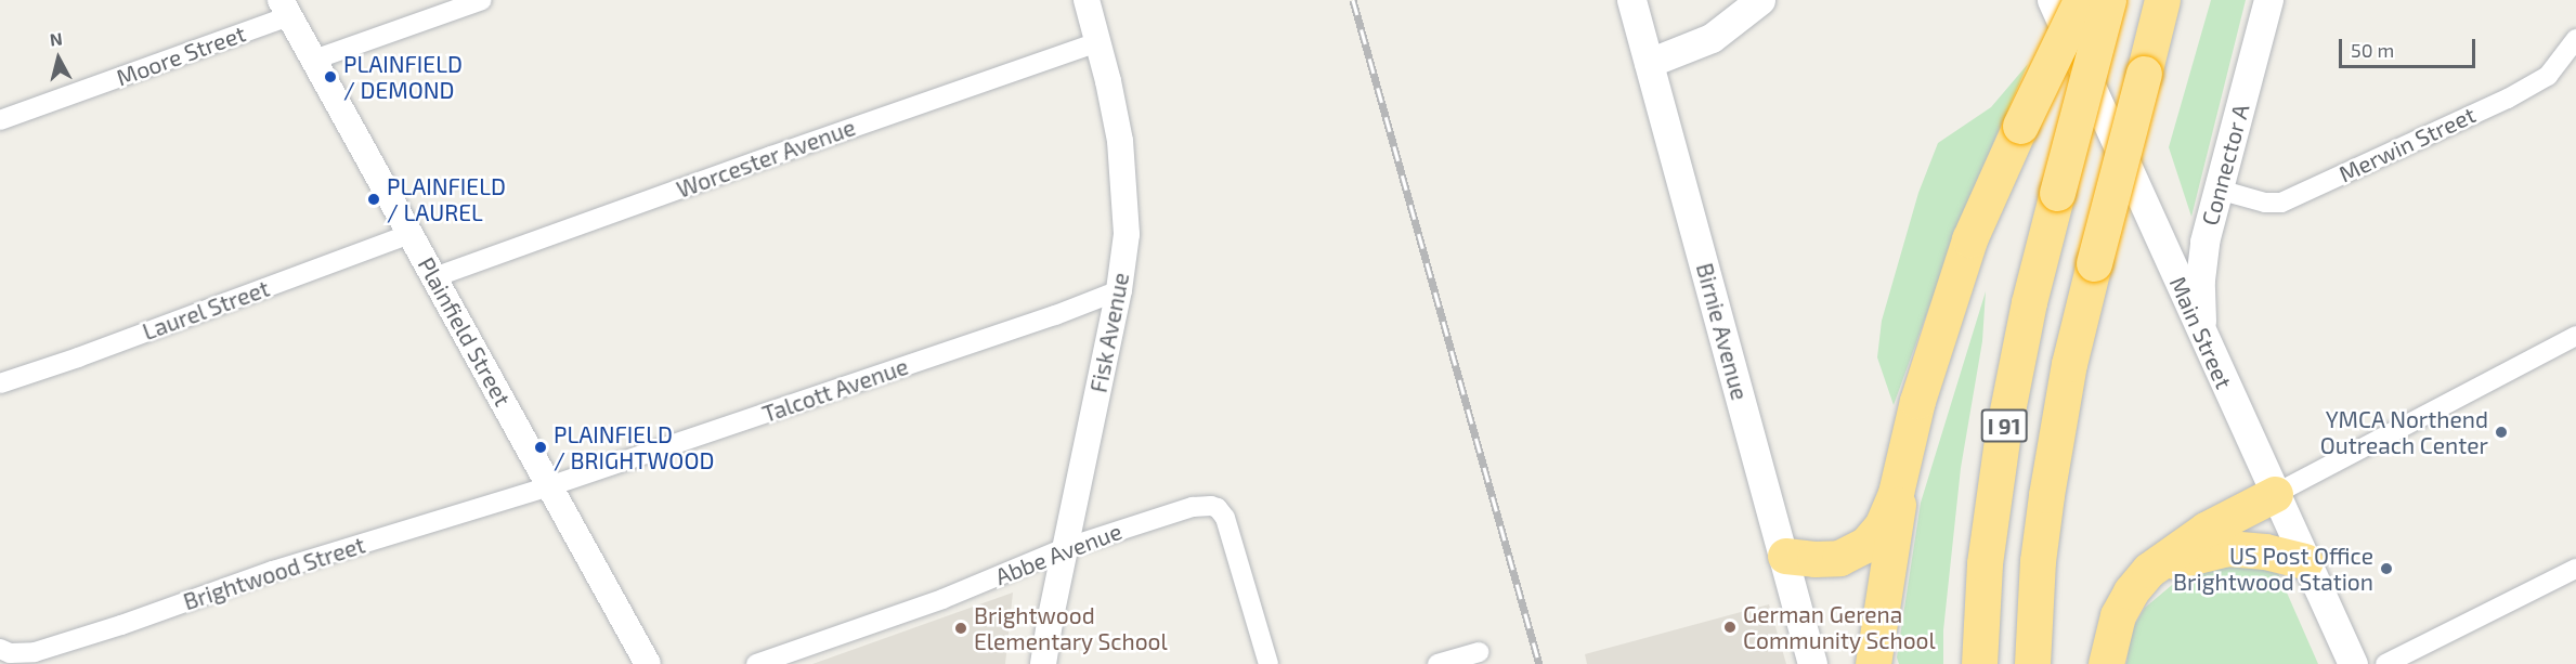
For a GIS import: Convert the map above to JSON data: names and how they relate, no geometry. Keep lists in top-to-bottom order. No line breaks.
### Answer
{"streets":{"highway":["I 91"],"main road":["Connector A","Birnie Avenue","Main Street"],"street":["Moore Street","Merwin Street","Worcester Avenue","Laurel Street","Plainfield Street","Fisk Avenue","Talcott Avenue","Abbe Avenue","Brightwood Street"]},"crossings":[["Moore Street","Plainfield Street"],["Merwin Street","Connector A"],["Worcester Avenue","Plainfield Street"],["Worcester Avenue","Fisk Avenue"],["Connector A","Main Street"],["Laurel Street","Plainfield Street"],["Plainfield Street","Talcott Avenue"],["Plainfield Street","Brightwood Street"],["Fisk Avenue","Talcott Avenue"],["Fisk Avenue","Abbe Avenue"],["Talcott Avenue","Brightwood Street"]],"places":["PLAINFIELD / DEMOND","PLAINFIELD / LAUREL","YMCA Northend Outreach Center","PLAINFIELD / BRIGHTWOOD","US Post Office Brightwood Station","German Gerena Community School","Brightwood Elementary School"],"scale_bar":"50 m","north":"top"}
